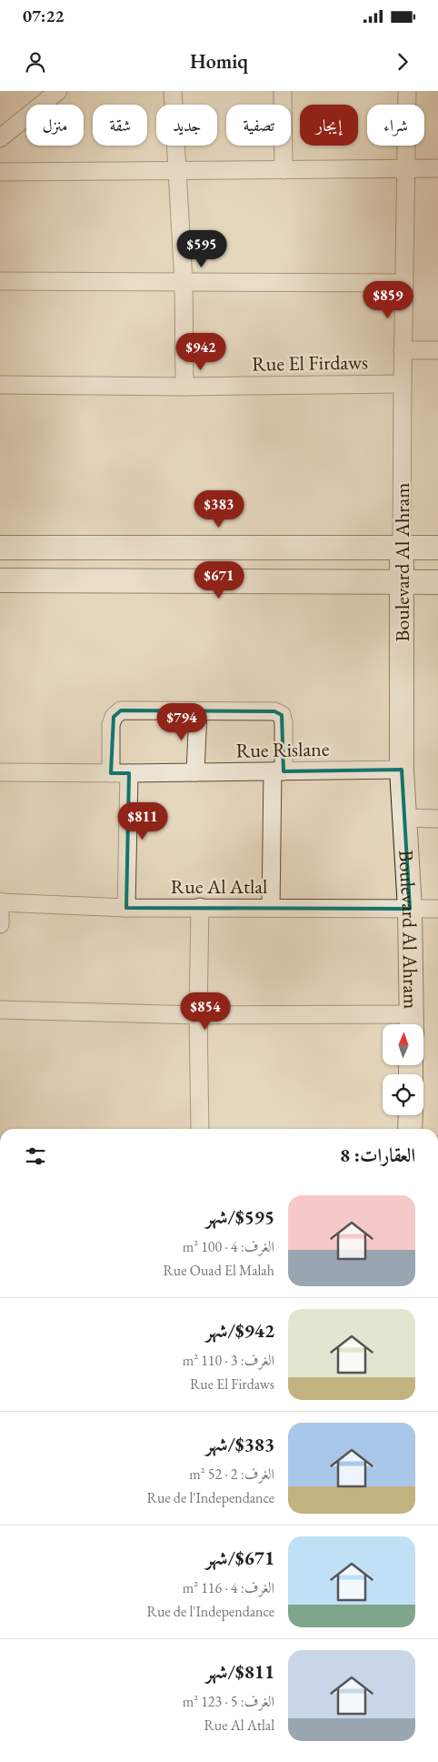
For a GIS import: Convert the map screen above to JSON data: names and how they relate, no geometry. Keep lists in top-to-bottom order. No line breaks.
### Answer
{"streets":{"main road":["Boulevard Al Ahram"],"street":["Rue El Firdaws","Rue Rislane","Rue Al Atlal"]},"crossings":[["Rue El Firdaws","Boulevard Al Ahram"],["Boulevard Al Ahram","Rue Rislane"],["Boulevard Al Ahram","Rue Al Atlal"]],"north":"top","page":{"status":"07:22","header":"Homiq","chip":["شراء","إيجار","تصفية","جديد","شقة","منزل"],"price":["$595","$859","$942","$383","$671","$794","$811","$854"],"heading":"العقارات: 8","list":[{"name":"$595/شهر","note":"الغرف: 4 · 100 m² · Rue Ouad El Malah"},{"name":"$942/شهر","note":"الغرف: 3 · 110 m² · Rue El Firdaws"},{"name":"$383/شهر","note":"الغرف: 2 · 52 m² · Rue de l'Independance"},{"name":"$671/شهر","note":"الغرف: 4 · 116 m² · Rue de l'Independance"},{"name":"$811/شهر","note":"الغرف: 5 · 123 m² · Rue Al Atlal"}]}}
